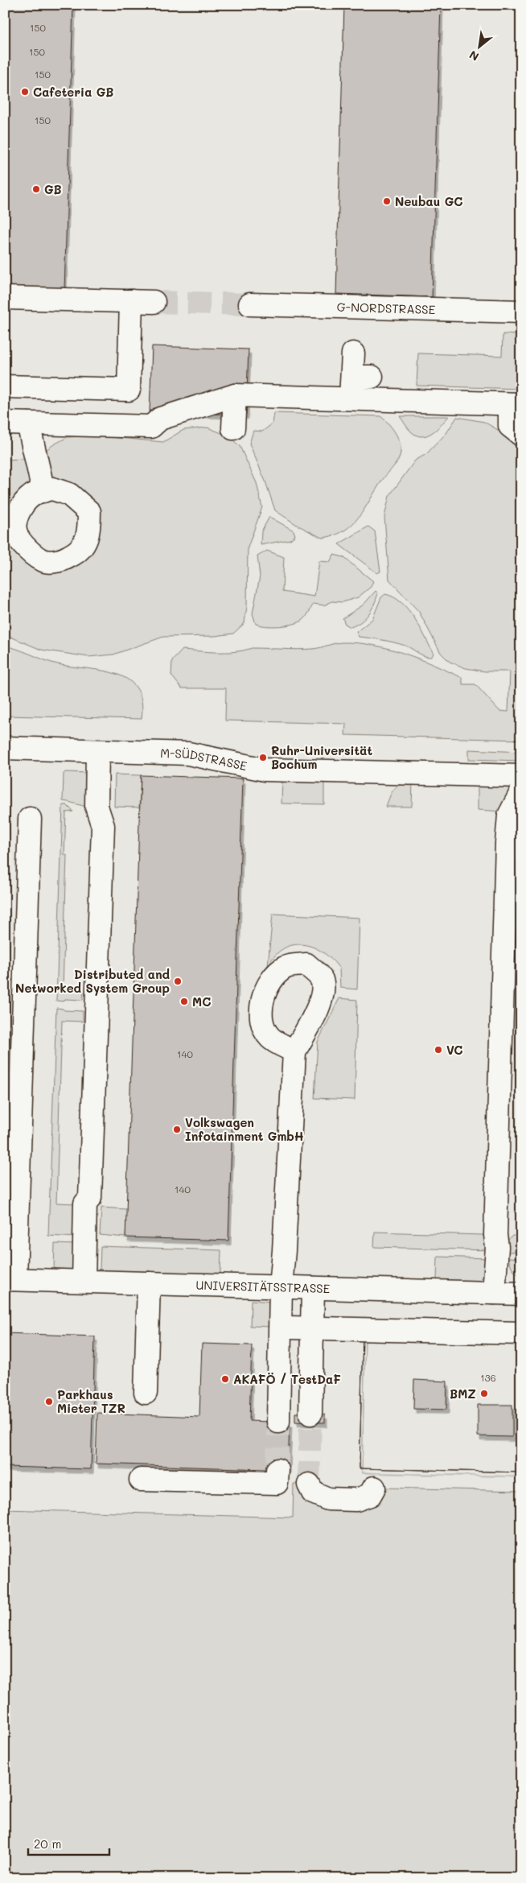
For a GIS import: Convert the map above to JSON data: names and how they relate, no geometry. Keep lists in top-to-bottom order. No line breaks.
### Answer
{"streets":{"street":["G-NORDSTRASSE","M-SÜDSTRASSE","UNIVERSITÄTSSTRASSE"]},"places":["Cafeteria GB","GB","Neubau GC","Ruhr-Universität Bochum","Distributed and Networked System Group","MC","VC","Volkswagen Infotainment GmbH","AKAFÖ / TestDaF","BMZ","Parkhaus Mieter TZR"],"house_numbers":["150","150","150","150","140","140","136"],"scale_bar":"20 m","north":"bottom left"}
